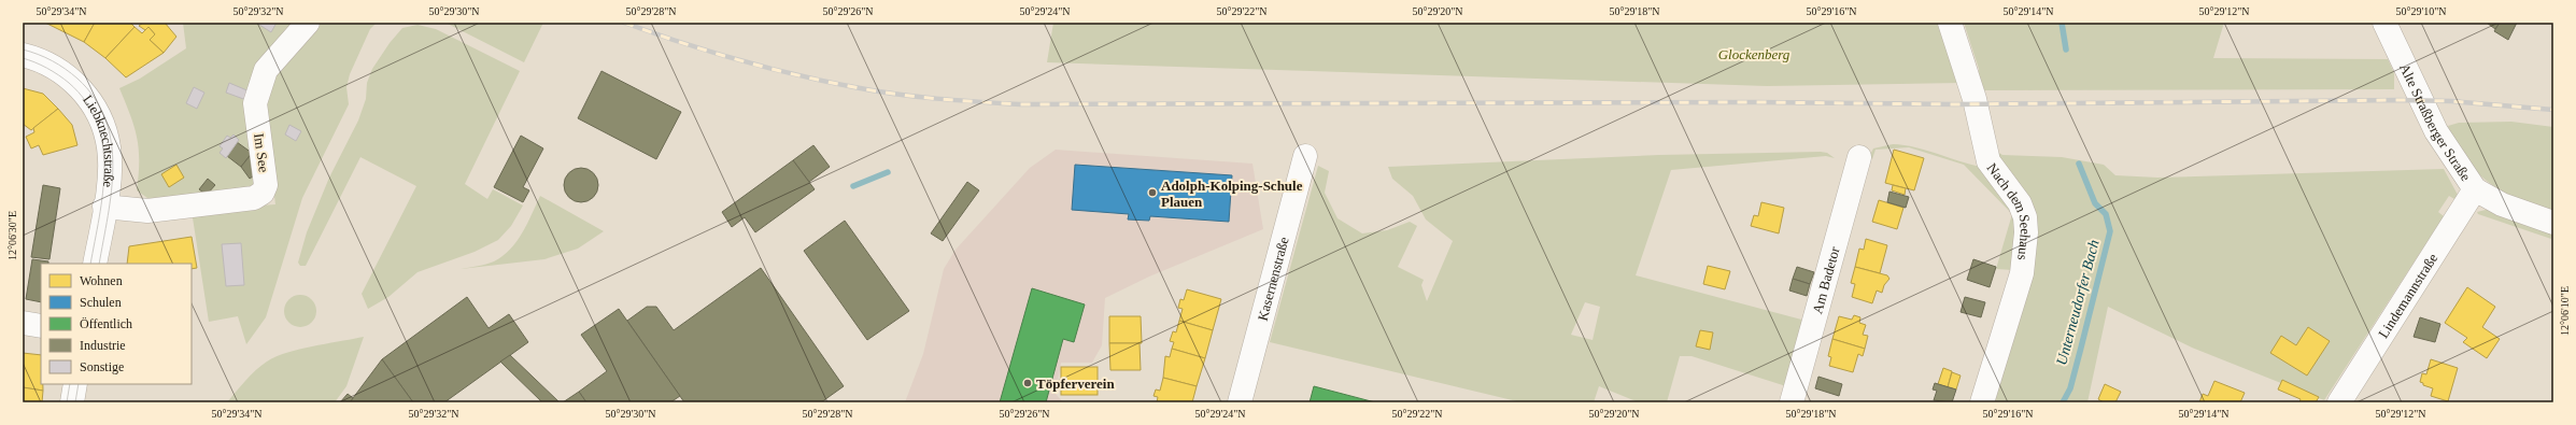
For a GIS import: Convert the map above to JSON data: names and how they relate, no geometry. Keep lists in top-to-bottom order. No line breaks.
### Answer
{"streets":{"street":["Alte Straßberger Straße","Liebknechtstraße","Im See","Nach dem Seehaus","Kasernenstraße","Am Badetor","Lindemannstraße"]},"crossings":[["Alte Straßberger Straße","Lindemannstraße"],["Liebknechtstraße","Im See"]],"water":["Unterneudorfer Bach"],"parks":["Glockenberg"],"places":["Adolph-Kolping-Schule Plauen","Töpferverein"],"legend":["Wohnen","Schulen","Öffentlich","Industrie","Sonstige"],"coordinates":["50°29'34\"N","50°29'32\"N","50°29'30\"N","50°29'28\"N","50°29'26\"N","50°29'24\"N","50°29'22\"N","50°29'20\"N","50°29'18\"N","50°29'16\"N","50°29'14\"N","50°29'12\"N","50°29'10\"N","12°06'30\"E","12°06'10\"E"]}
